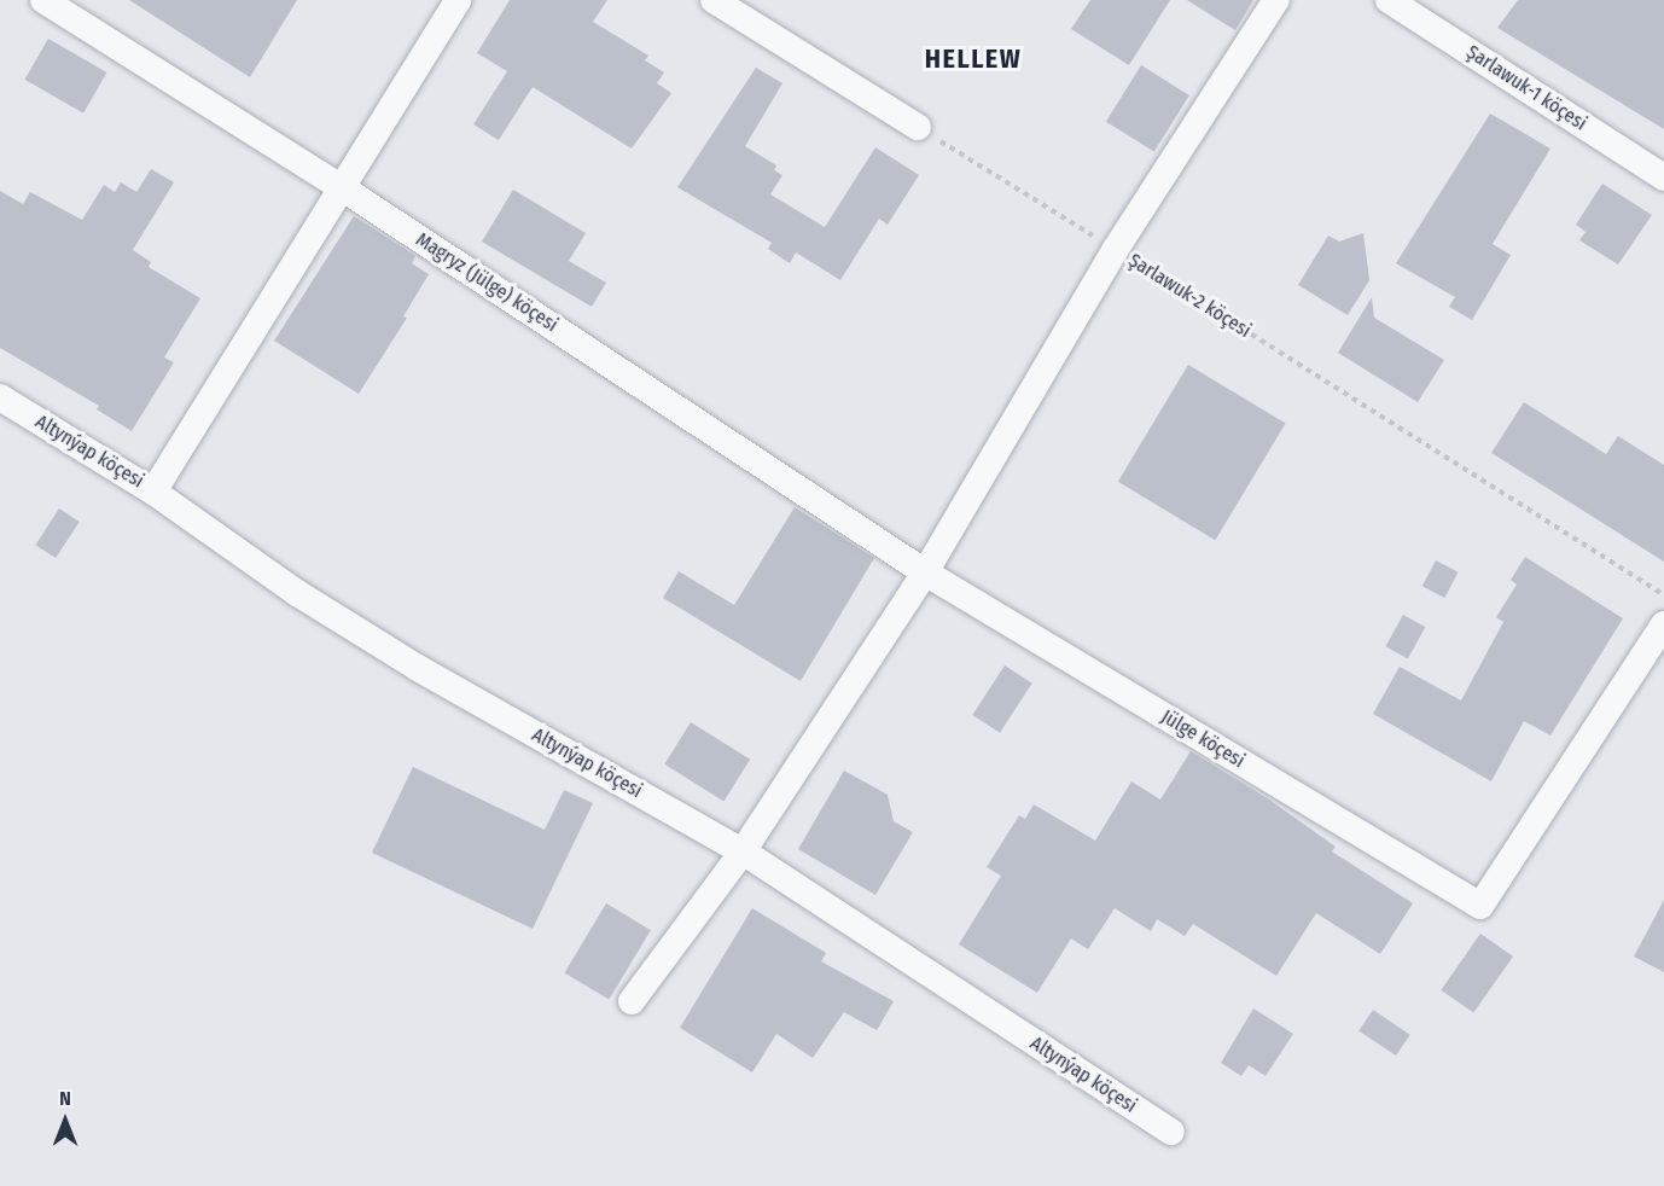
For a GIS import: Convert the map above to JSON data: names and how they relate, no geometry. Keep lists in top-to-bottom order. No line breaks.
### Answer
{"streets":{"street":["Şarlawuk-1 köçesi","Magryz (Jülge) köçesi","Altynýap köçesi","Jülge köçesi"],"path":["Şarlawuk-2 köçesi"]},"crossings":[["Magryz (Jülge) köçesi","Jülge köçesi"]],"districts":["HELLEW"],"north":"top"}
